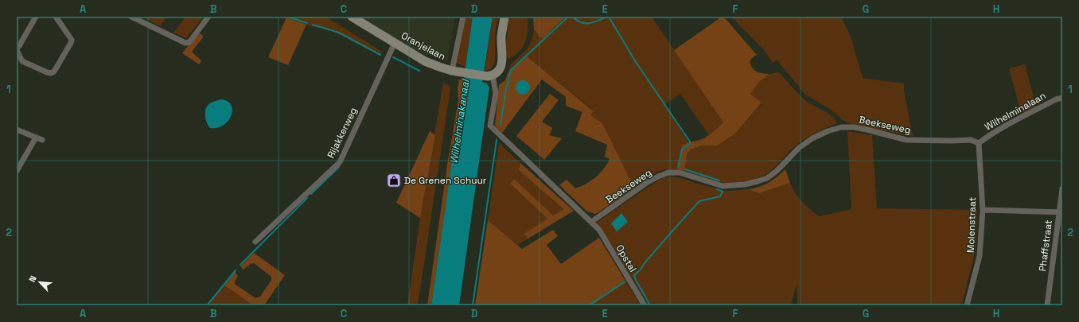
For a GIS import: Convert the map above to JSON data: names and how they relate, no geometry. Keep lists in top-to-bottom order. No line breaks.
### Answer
{"streets":{"main road":["Oranjelaan"],"street":["Wilhelminalaan","Beekseweg","Rijakkerweg","Molenstraat","Phaffstraat","Opstal"]},"crossings":[["Oranjelaan","Rijakkerweg"],["Wilhelminalaan","Beekseweg"],["Wilhelminalaan","Molenstraat"],["Beekseweg","Molenstraat"],["Beekseweg","Opstal"]],"water":["Wilhelminakanaal"],"places":{"shop":["De Grenen Schuur"]},"north":"top left","grid":{"columns":["A","B","C","D","E","F","G","H"],"rows":["1","2"]}}
